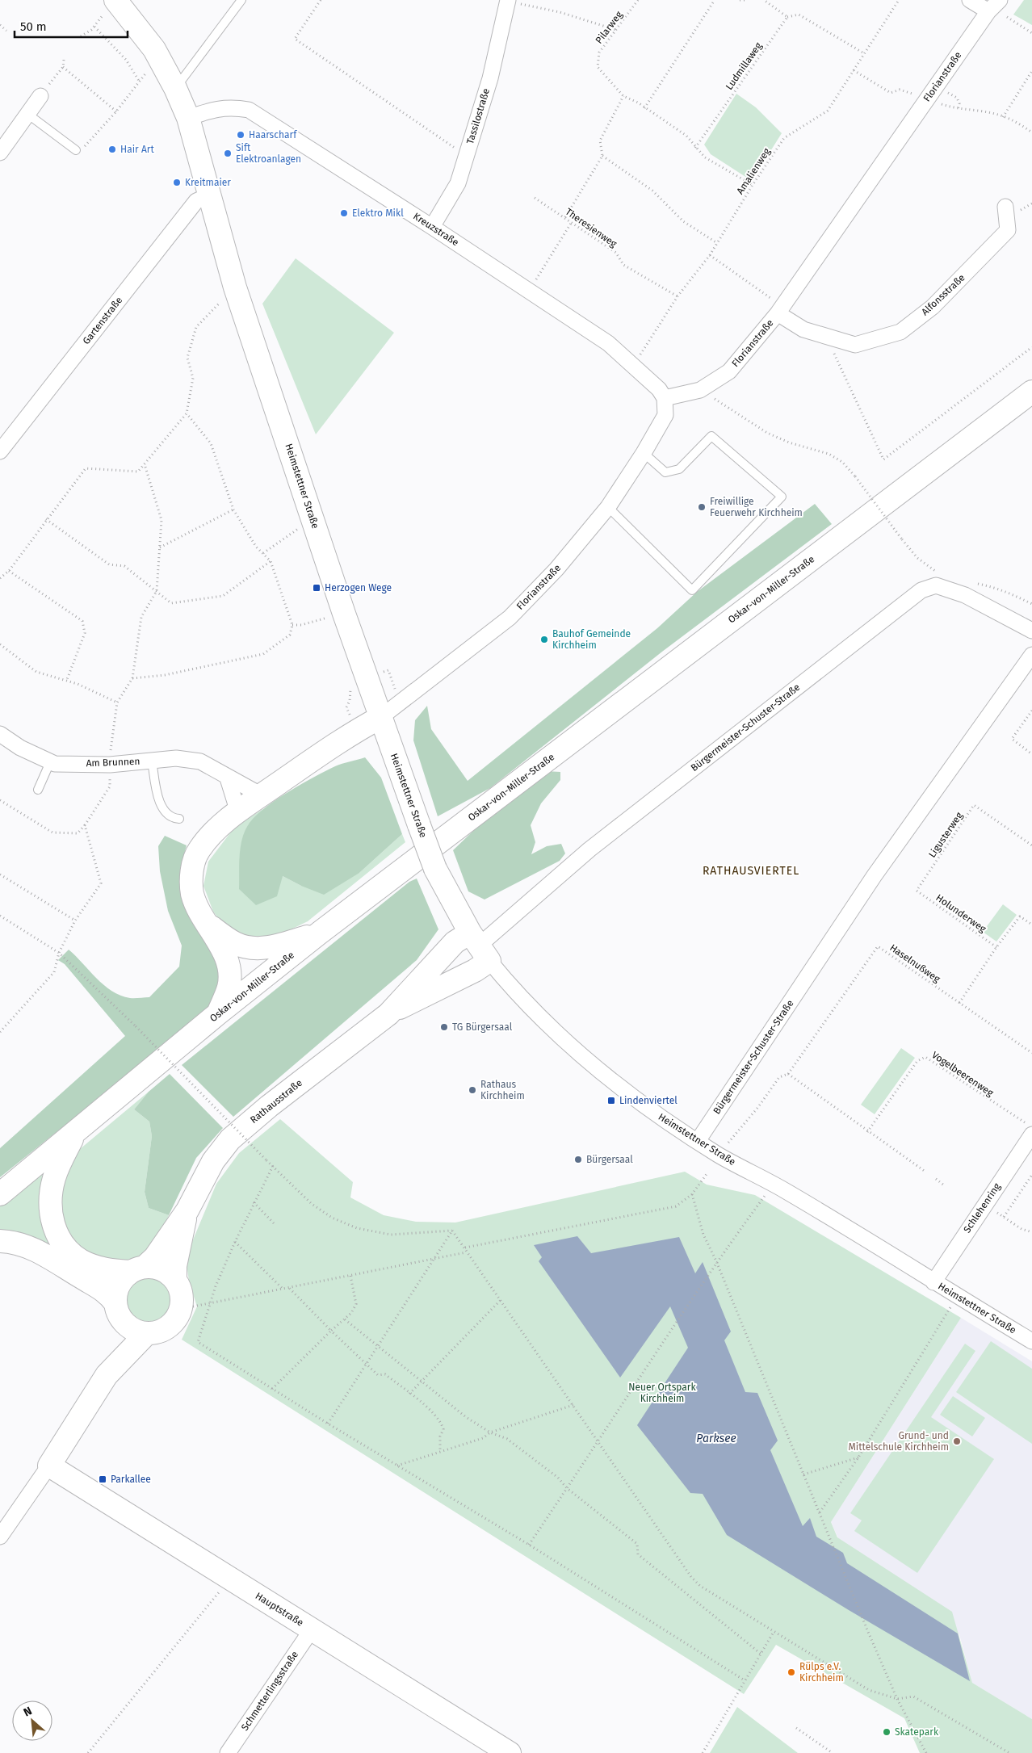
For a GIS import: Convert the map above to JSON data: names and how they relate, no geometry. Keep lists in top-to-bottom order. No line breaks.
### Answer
{"streets":{"street":["Florianstraße","Tassilostraße","Kreuzstraße","Alfonsstraße","Gartenstraße","Heimstettner Straße","Oskar-von-Miller-Straße","Bürgermeister-Schuster-Straße","Am Brunnen","Rathausstraße","Schlehenring","Hauptstraße","Schmetterlingsstraße"],"path":["Pilarweg","Ludmillaweg","Amalienweg","Theresienweg","Ligusterweg","Holunderweg","Haselnußweg","Vogelbeerenweg"]},"crossings":[["Florianstraße","Kreuzstraße"],["Florianstraße","Alfonsstraße"],["Florianstraße","Heimstettner Straße"],["Tassilostraße","Kreuzstraße"],["Amalienweg","Theresienweg"],["Amalienweg","Kreuzstraße"],["Kreuzstraße","Heimstettner Straße"],["Gartenstraße","Heimstettner Straße"],["Heimstettner Straße","Bürgermeister-Schuster-Straße"],["Heimstettner Straße","Rathausstraße"],["Heimstettner Straße","Schlehenring"],["Bürgermeister-Schuster-Straße","Rathausstraße"],["Ligusterweg","Holunderweg"],["Vogelbeerenweg","Schlehenring"],["Hauptstraße","Schmetterlingsstraße"]],"districts":["RATHAUSVIERTEL"],"water":["Parksee"],"parks":["Neuer Ortspark Kirchheim"],"places":{"other":["Haarscharf","Hair Art","Sift Elektroanlagen","Kreitmaier","Elektro Mikl","Freiwillige Feuerwehr Kirchheim","Bauhof Gemeinde Kirchheim","TG Bürgersaal","Rathaus Kirchheim","Bürgersaal","Grund- und Mittelschule Kirchheim","Rülps e.V. Kirchheim","Skatepark"],"transit":["Herzogen Wege","Lindenviertel","Parkallee"]},"scale_bar":"50 m","north":"top left"}
